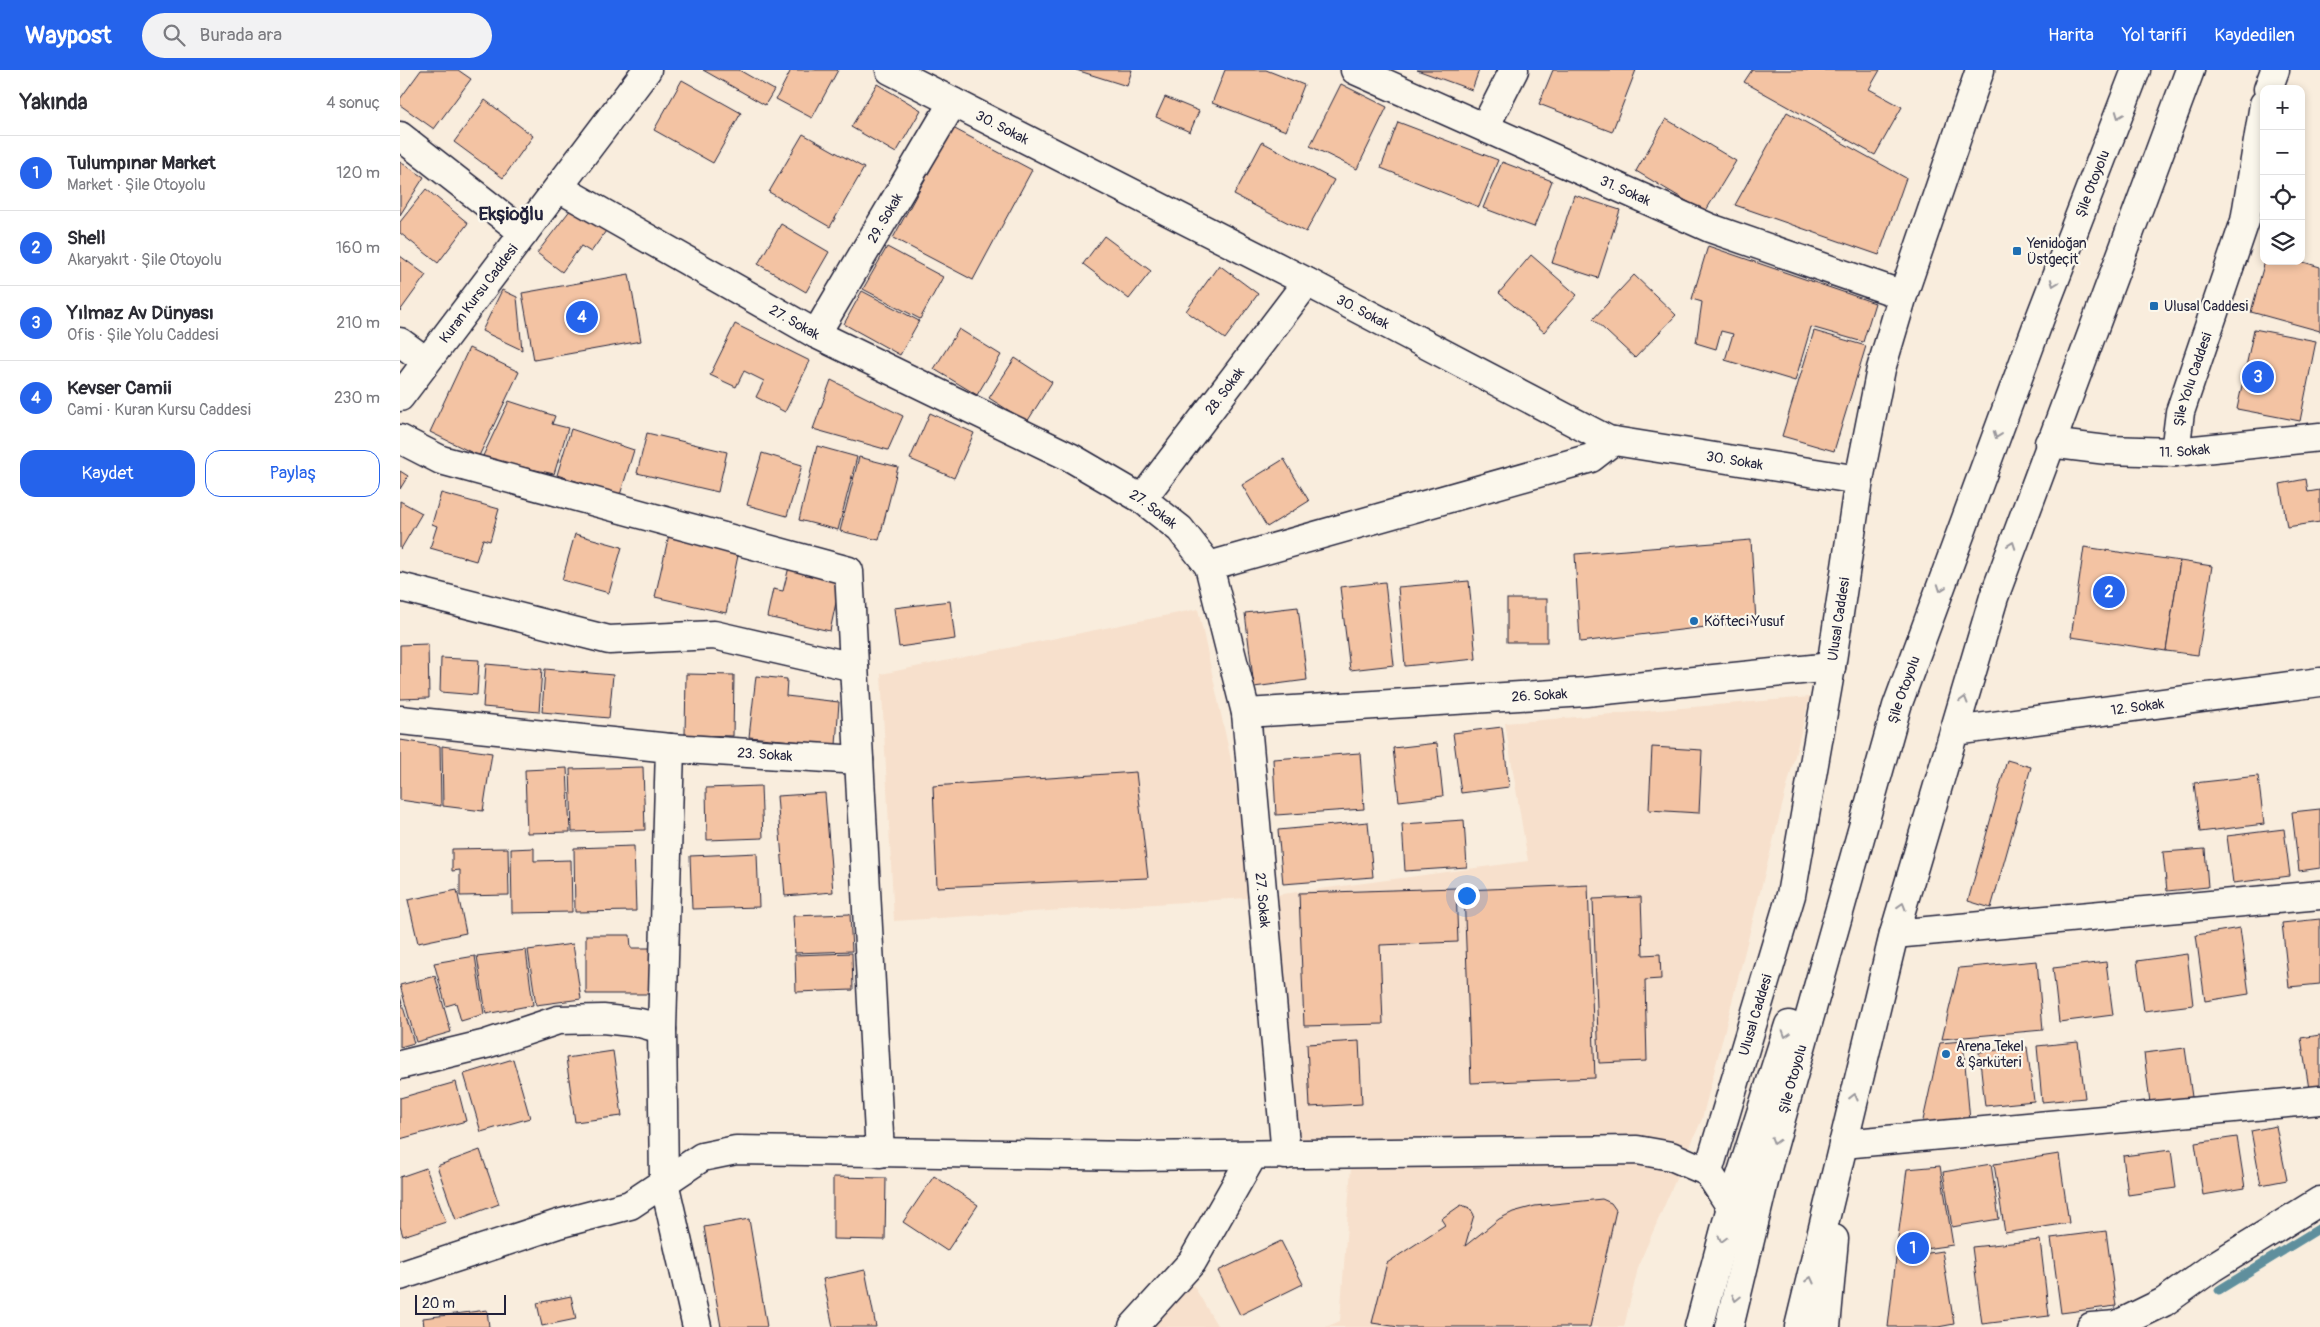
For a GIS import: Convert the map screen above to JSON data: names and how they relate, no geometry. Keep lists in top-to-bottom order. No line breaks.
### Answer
{"streets":{"main road":["30. Sokak","Şile Otoyolu","31. Sokak","29. Sokak","Kuran Kursu Caddesi","27. Sokak","Şile Yolu Caddesi","28. Sokak","11. Sokak","Ulusal Caddesi","26. Sokak","12. Sokak","23. Sokak"]},"crossings":[["30. Sokak","29. Sokak"],["30. Sokak","28. Sokak"],["30. Sokak","Ulusal Caddesi"],["31. Sokak","Ulusal Caddesi"],["29. Sokak","27. Sokak"],["Kuran Kursu Caddesi","27. Sokak"],["27. Sokak","28. Sokak"],["27. Sokak","26. Sokak"],["Şile Yolu Caddesi","11. Sokak"],["Ulusal Caddesi","26. Sokak"]],"districts":["Ekşioğlu"],"places":{"transit":["Yenidoğan Üstgeçit","Ulusal Caddesi"],"other":["Köfteci Yusuf","Arena Tekel & Şarküteri"]},"scale_bar":"20 m","page":{"header":"Waypost","search":"Burada ara","nav":["Harita","Yol tarifi","Kaydedilen"],"heading":["Yakında","4 sonuç"],"map_buttons":["+","−"],"list":[{"mark":"1","name":"Tulumpınar Market","note":"Market · Şile Otoyolu","value":"120 m"},{"mark":"2","name":"Shell","note":"Akaryakıt · Şile Otoyolu","value":"160 m"},{"mark":"3","name":"Yılmaz Av Dünyası","note":"Ofis · Şile Yolu Caddesi","value":"210 m"},{"mark":"4","name":"Kevser Camii","note":"Cami · Kuran Kursu Caddesi","value":"230 m"}],"pins":["4","3","2","1"],"buttons":["Kaydet","Paylaş"],"scale":"20 m"}}
